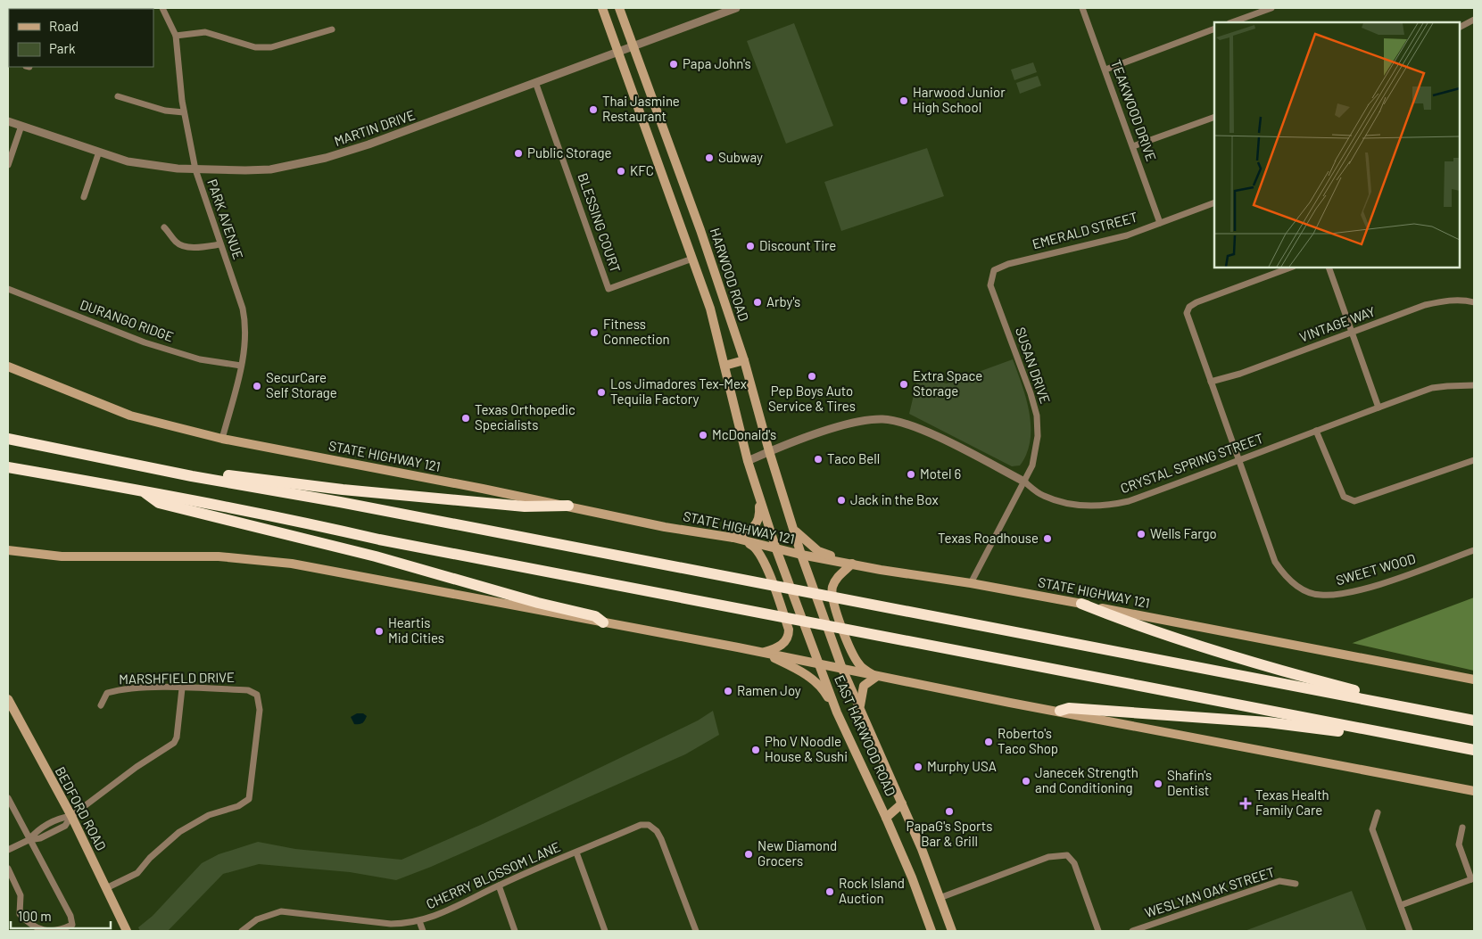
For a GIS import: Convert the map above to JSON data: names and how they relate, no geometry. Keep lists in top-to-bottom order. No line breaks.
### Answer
{"streets":{"main road":["HARWOOD ROAD","STATE HIGHWAY 121","EAST HARWOOD ROAD","BEDFORD ROAD"],"street":["TEAKWOOD DRIVE","MARTIN DRIVE","PARK AVENUE","BLESSING COURT","EMERALD STREET","DURANGO RIDGE","VINTAGE WAY","SUSAN DRIVE","CRYSTAL SPRING STREET","SWEET WOOD","MARSHFIELD DRIVE","CHERRY BLOSSOM LANE","WESLYAN OAK STREET"]},"crossings":[["TEAKWOOD DRIVE","EMERALD STREET"],["MARTIN DRIVE","PARK AVENUE"],["MARTIN DRIVE","BLESSING COURT"],["MARTIN DRIVE","HARWOOD ROAD"],["PARK AVENUE","DURANGO RIDGE"],["PARK AVENUE","STATE HIGHWAY 121"],["EMERALD STREET","SUSAN DRIVE"],["HARWOOD ROAD","STATE HIGHWAY 121"],["HARWOOD ROAD","CRYSTAL SPRING STREET"],["HARWOOD ROAD","EAST HARWOOD ROAD"],["SUSAN DRIVE","STATE HIGHWAY 121"],["SUSAN DRIVE","CRYSTAL SPRING STREET"],["STATE HIGHWAY 121","EAST HARWOOD ROAD"],["CRYSTAL SPRING STREET","SWEET WOOD"],["MARSHFIELD DRIVE","BEDFORD ROAD"]],"places":{"other":["Papa John's","Harwood Junior High School","Thai Jasmine Restaurant","Public Storage","Subway","KFC","Discount Tire","Arby's","Fitness Connection","Pep Boys Auto Service & Tires","Extra Space Storage","SecurCare Self Storage","Los Jimadores Tex-Mex Tequila Factory","Texas Orthopedic Specialists","McDonald's","Taco Bell","Motel 6","Jack in the Box","Wells Fargo","Texas Roadhouse","Heartis Mid Cities","Ramen Joy","Roberto's Taco Shop","Pho V Noodle House & Sushi","Murphy USA","Janecek Strength and Conditioning","Shafin's Dentist","PapaG's Sports Bar & Grill","New Diamond Grocers","Rock Island Auction"],"health":["Texas Health Family Care"]},"legend":["Road","Park"],"scale_bar":"100 m"}
